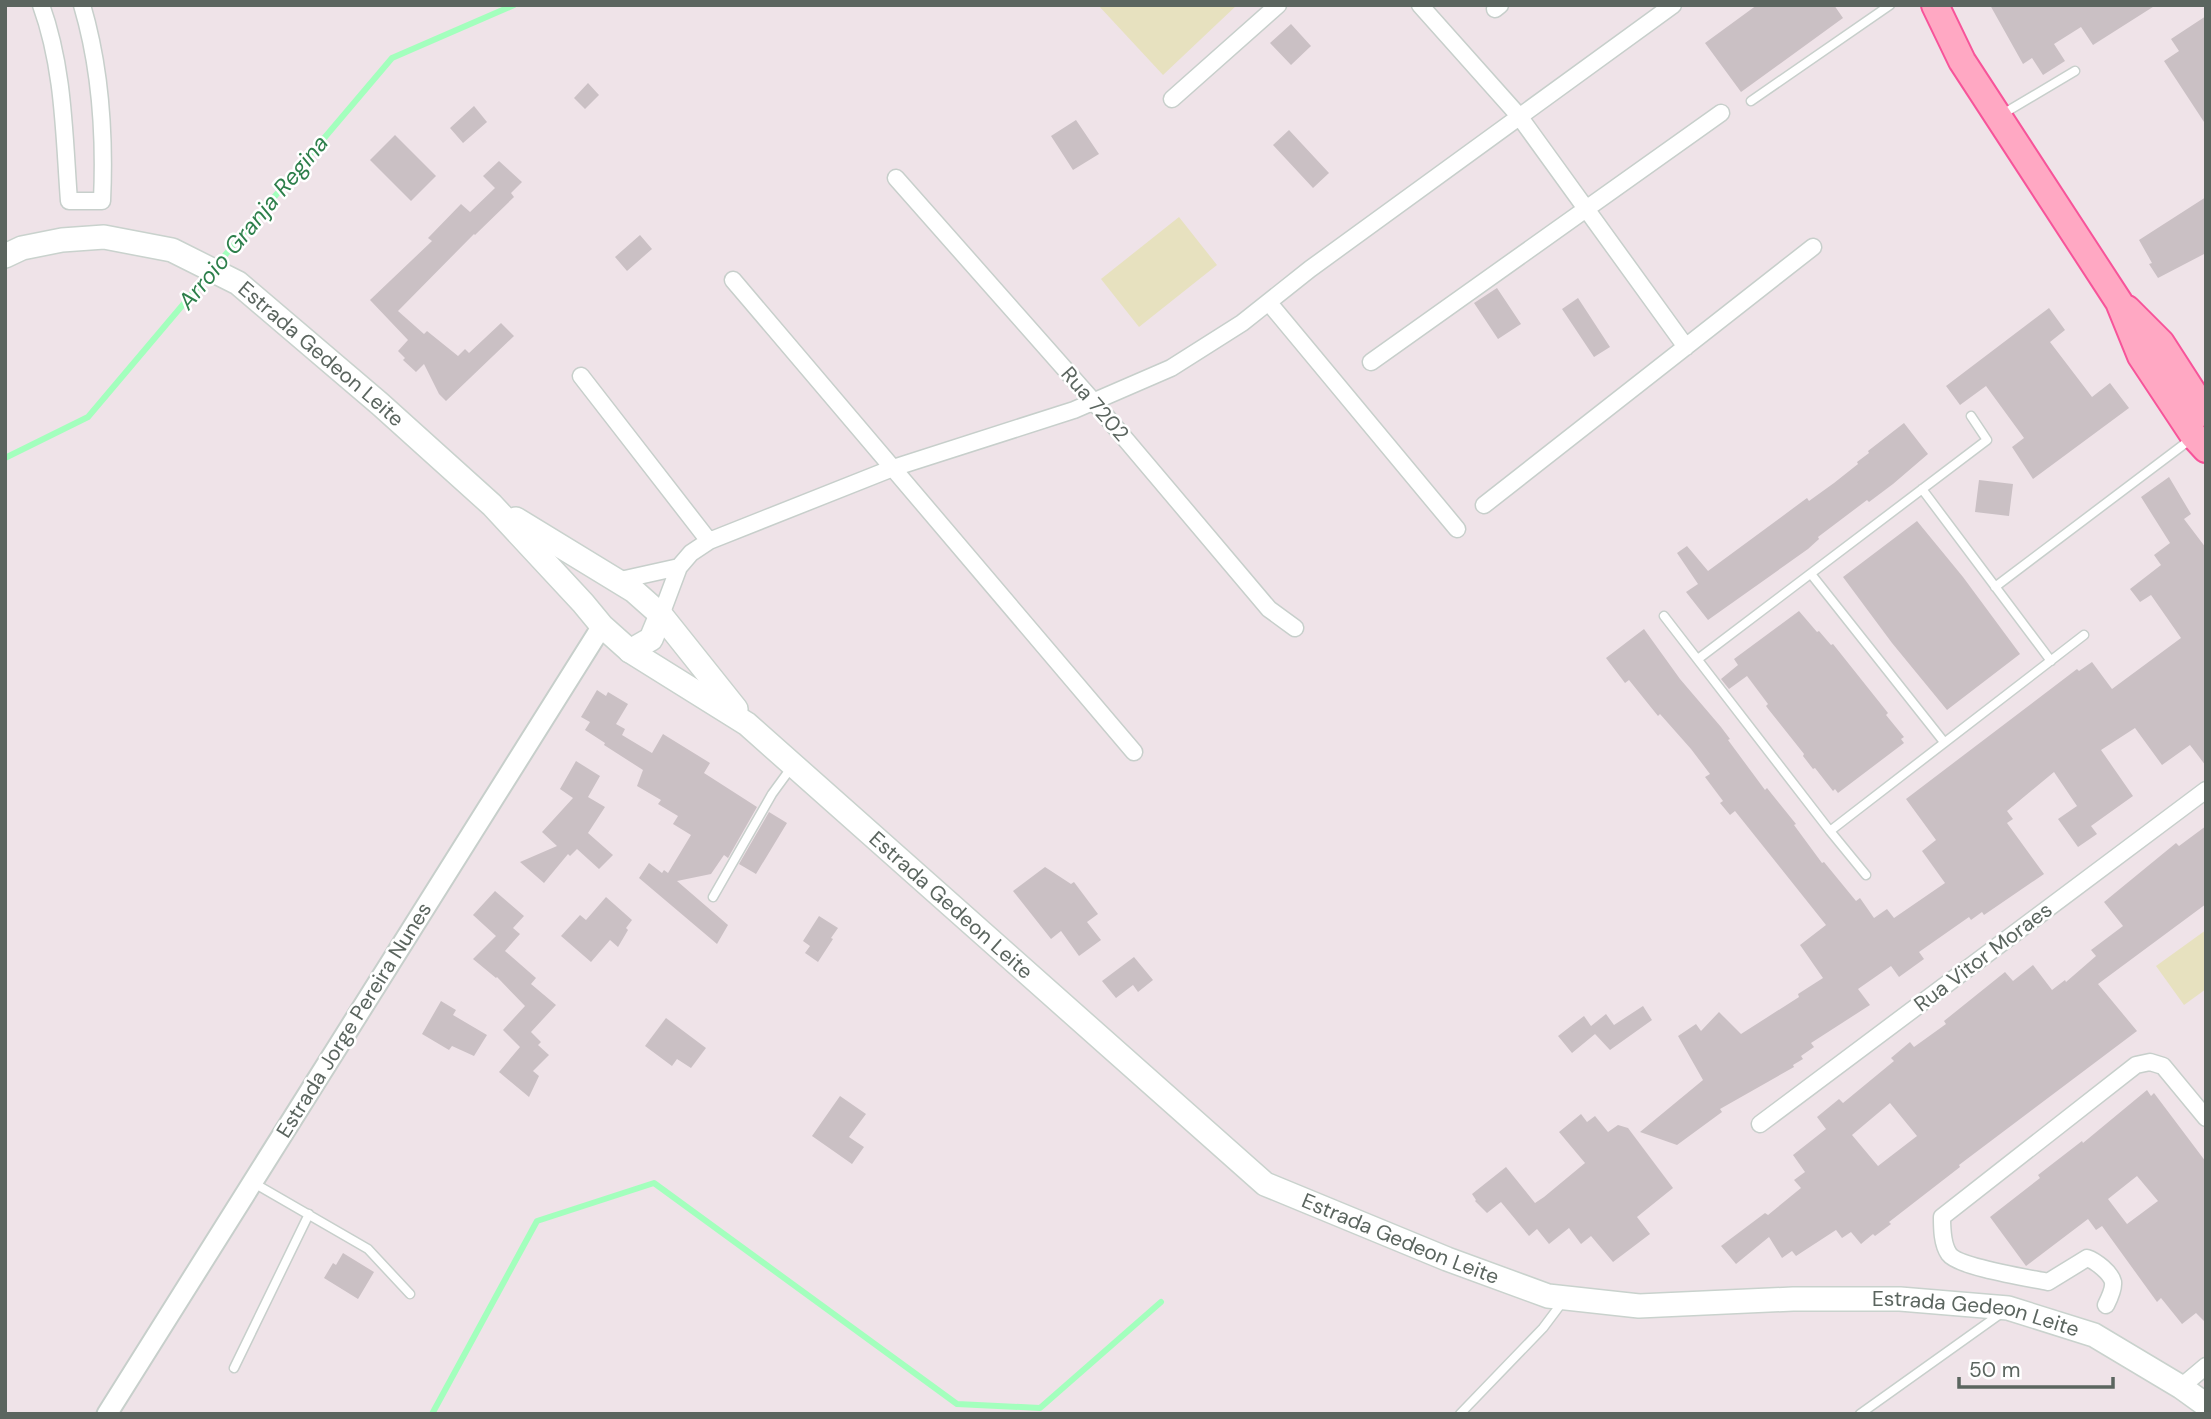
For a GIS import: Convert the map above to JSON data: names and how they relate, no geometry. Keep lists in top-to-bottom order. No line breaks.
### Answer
{"streets":{"main road":["Estrada Gedeon Leite"],"street":["Rua 7202","Rua Vitor Moraes","Estrada Jorge Pereira Nunes"]},"crossings":[["Estrada Gedeon Leite","Estrada Jorge Pereira Nunes"]],"water":["Arroio Granja Regina"],"scale_bar":"50 m"}
